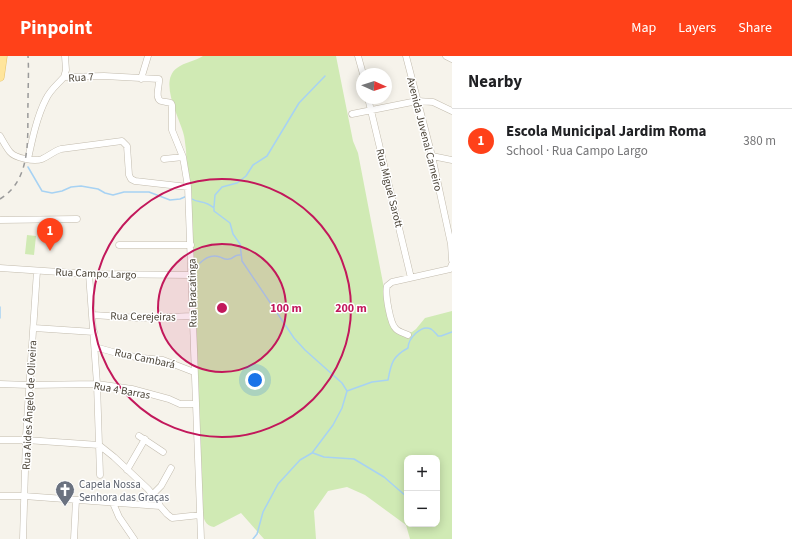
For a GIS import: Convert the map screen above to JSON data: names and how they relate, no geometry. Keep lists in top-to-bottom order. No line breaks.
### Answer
{"streets":{"street":["Rua 7","Avenida Juvenal Carneiro","Rua Miguel Sarott","Rua Campo Largo","Rua Bracatinga","Rua Cerejeiras","Rua Cambará","Rua 4 Barras","Rua Aides Ângelo de Oliveira"]},"crossings":[["Rua 7","Rua Bracatinga"],["Rua Campo Largo","Rua Bracatinga"],["Rua Campo Largo","Rua Aides Ângelo de Oliveira"],["Rua Bracatinga","Rua Cerejeiras"],["Rua Bracatinga","Rua Cambará"],["Rua Bracatinga","Rua 4 Barras"],["Rua 4 Barras","Rua Aides Ângelo de Oliveira"]],"places":{"church":["Capela Nossa Senhora das Graças"]},"north":"right","page":{"header":"Pinpoint","nav":["Map","Layers","Share"],"heading":"Nearby","list":[{"mark":"1","name":"Escola Municipal Jardim Roma","note":"School · Rua Campo Largo","value":"380 m"}],"pins":"1","map_buttons":["+","−"]},"rings":["100 m","200 m"]}
